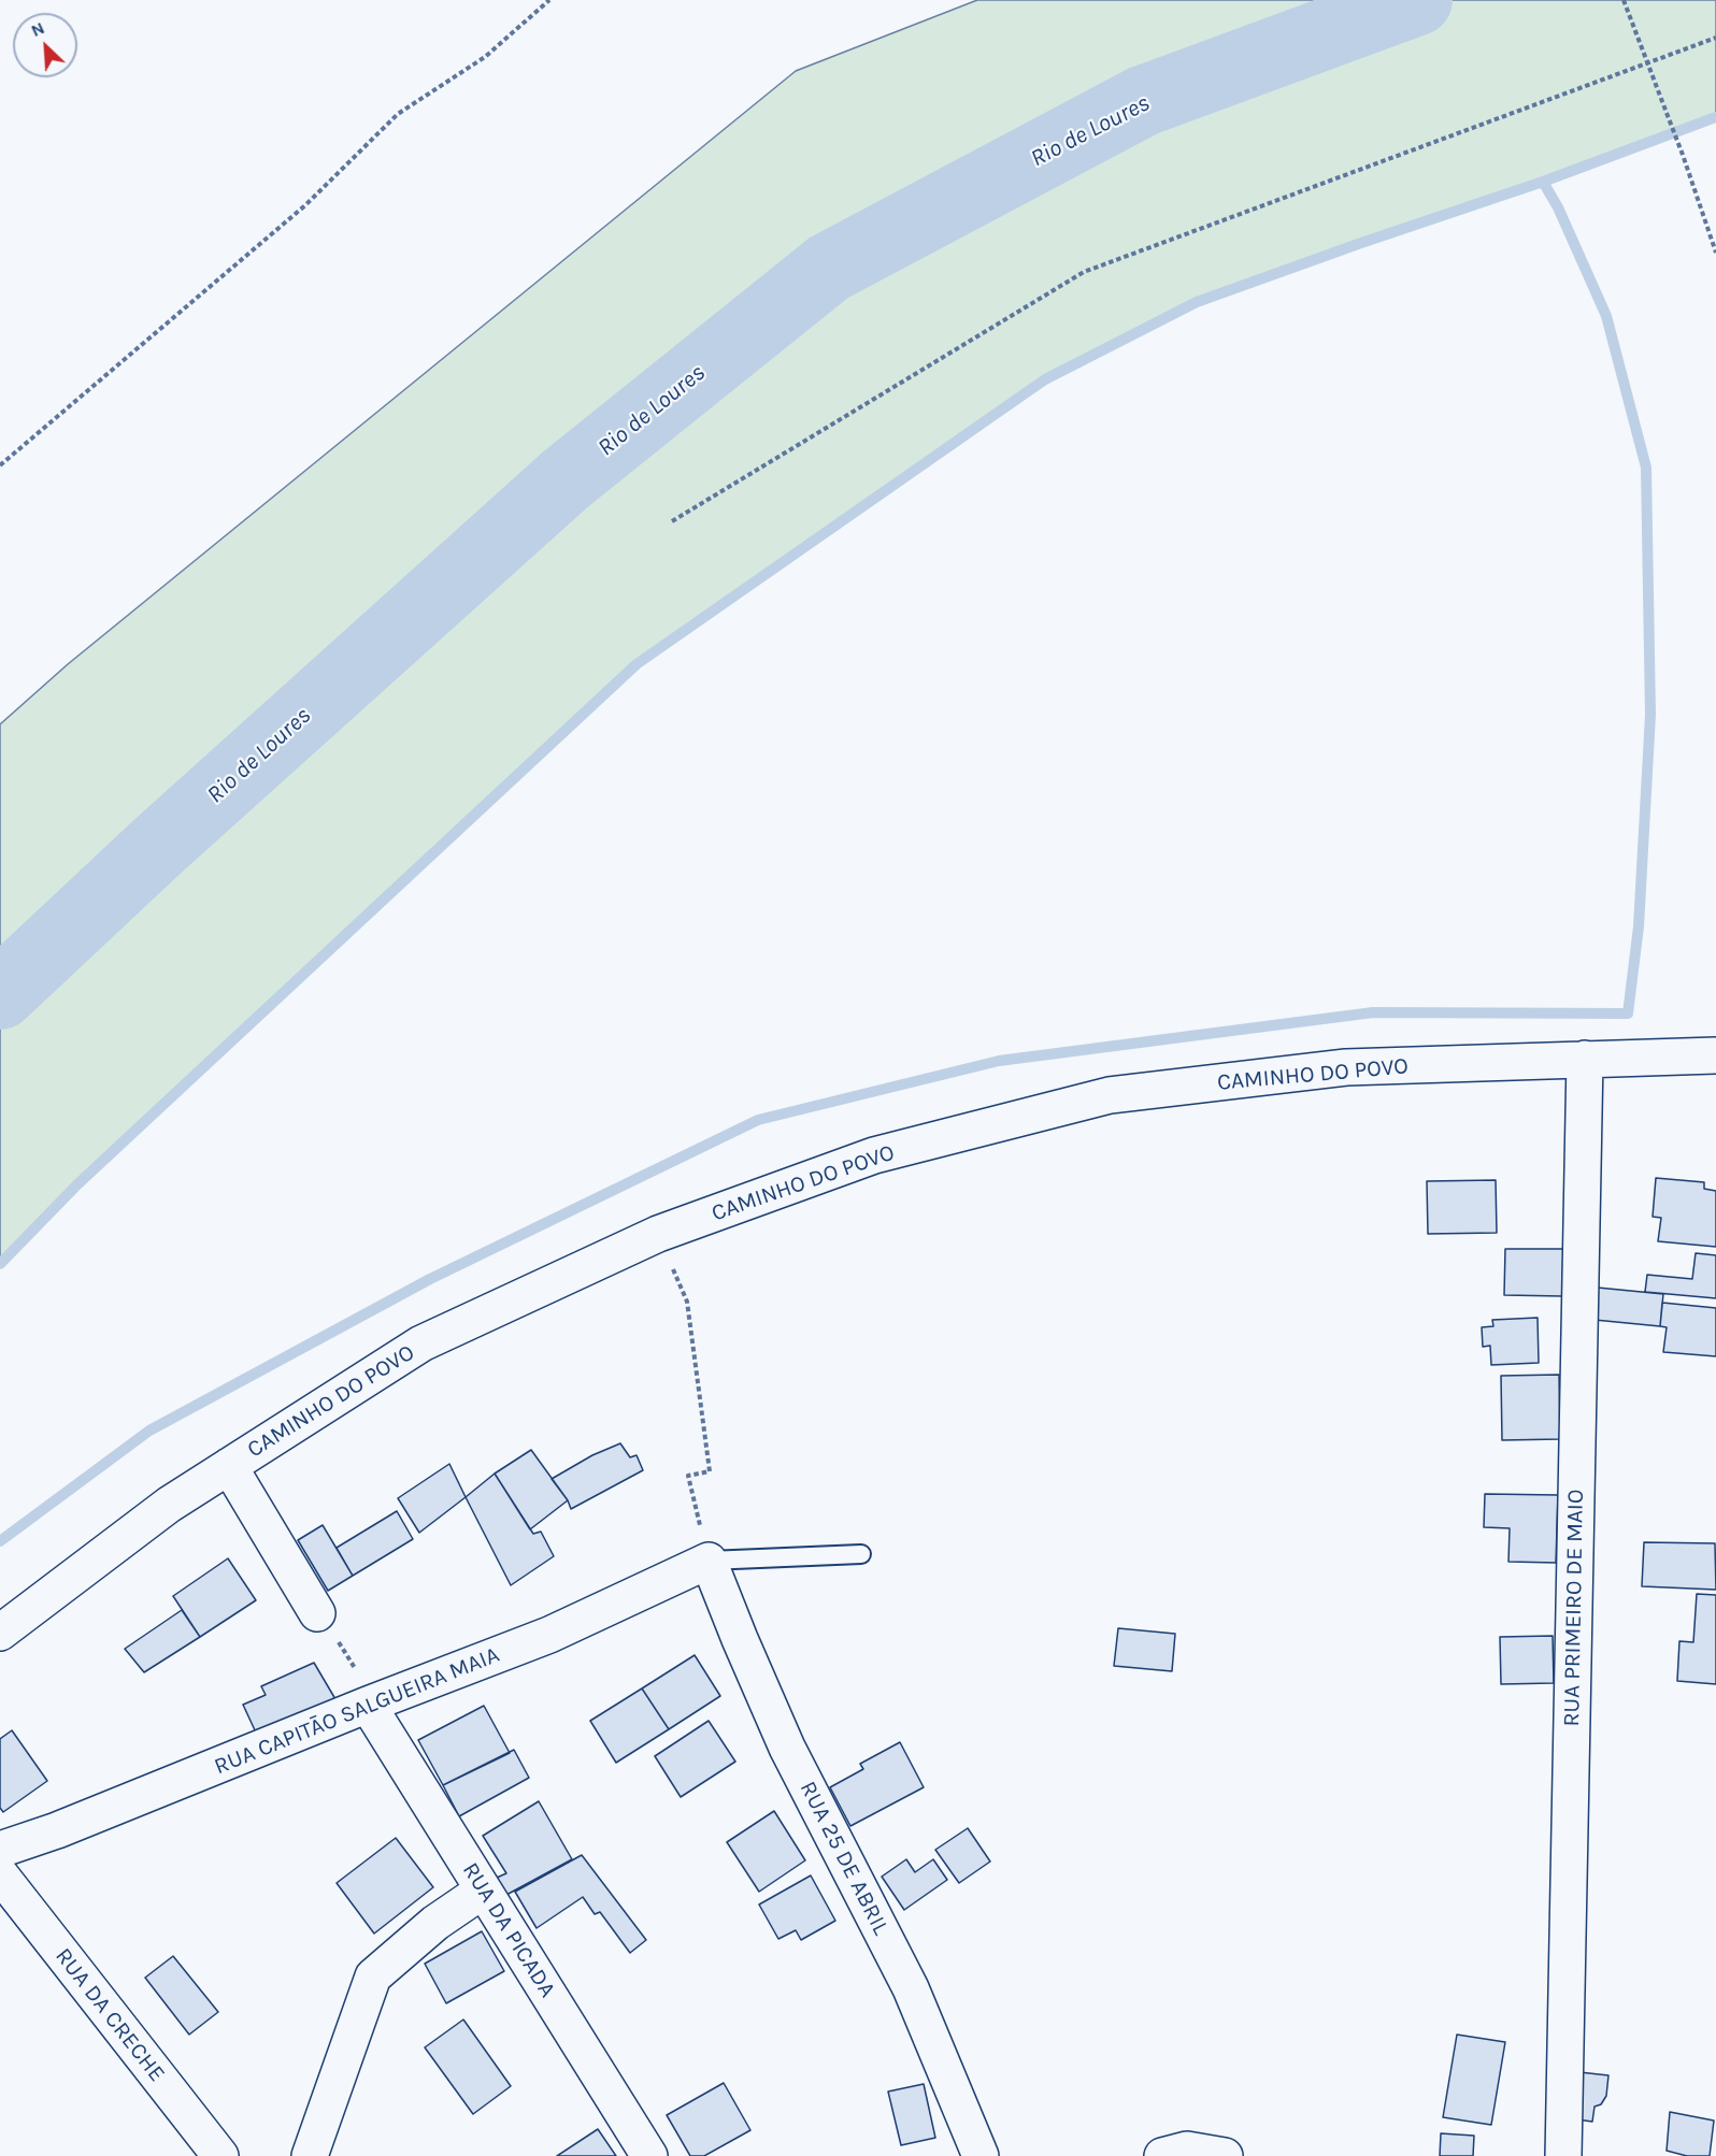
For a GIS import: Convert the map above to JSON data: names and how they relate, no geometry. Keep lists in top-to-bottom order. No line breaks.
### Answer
{"streets":{"street":["CAMINHO DO POVO","RUA PRIMEIRO DE MAIO","RUA CAPITĀO SALGUEIRA MAIA","RUA 25 DE ABRIL","RUA DA PICADA","RUA DA CRECHE"]},"crossings":[["CAMINHO DO POVO","RUA PRIMEIRO DE MAIO"],["RUA CAPITĀO SALGUEIRA MAIA","RUA 25 DE ABRIL"],["RUA CAPITĀO SALGUEIRA MAIA","RUA DA PICADA"]],"water":["Rio de Loures"],"north":"top left"}
